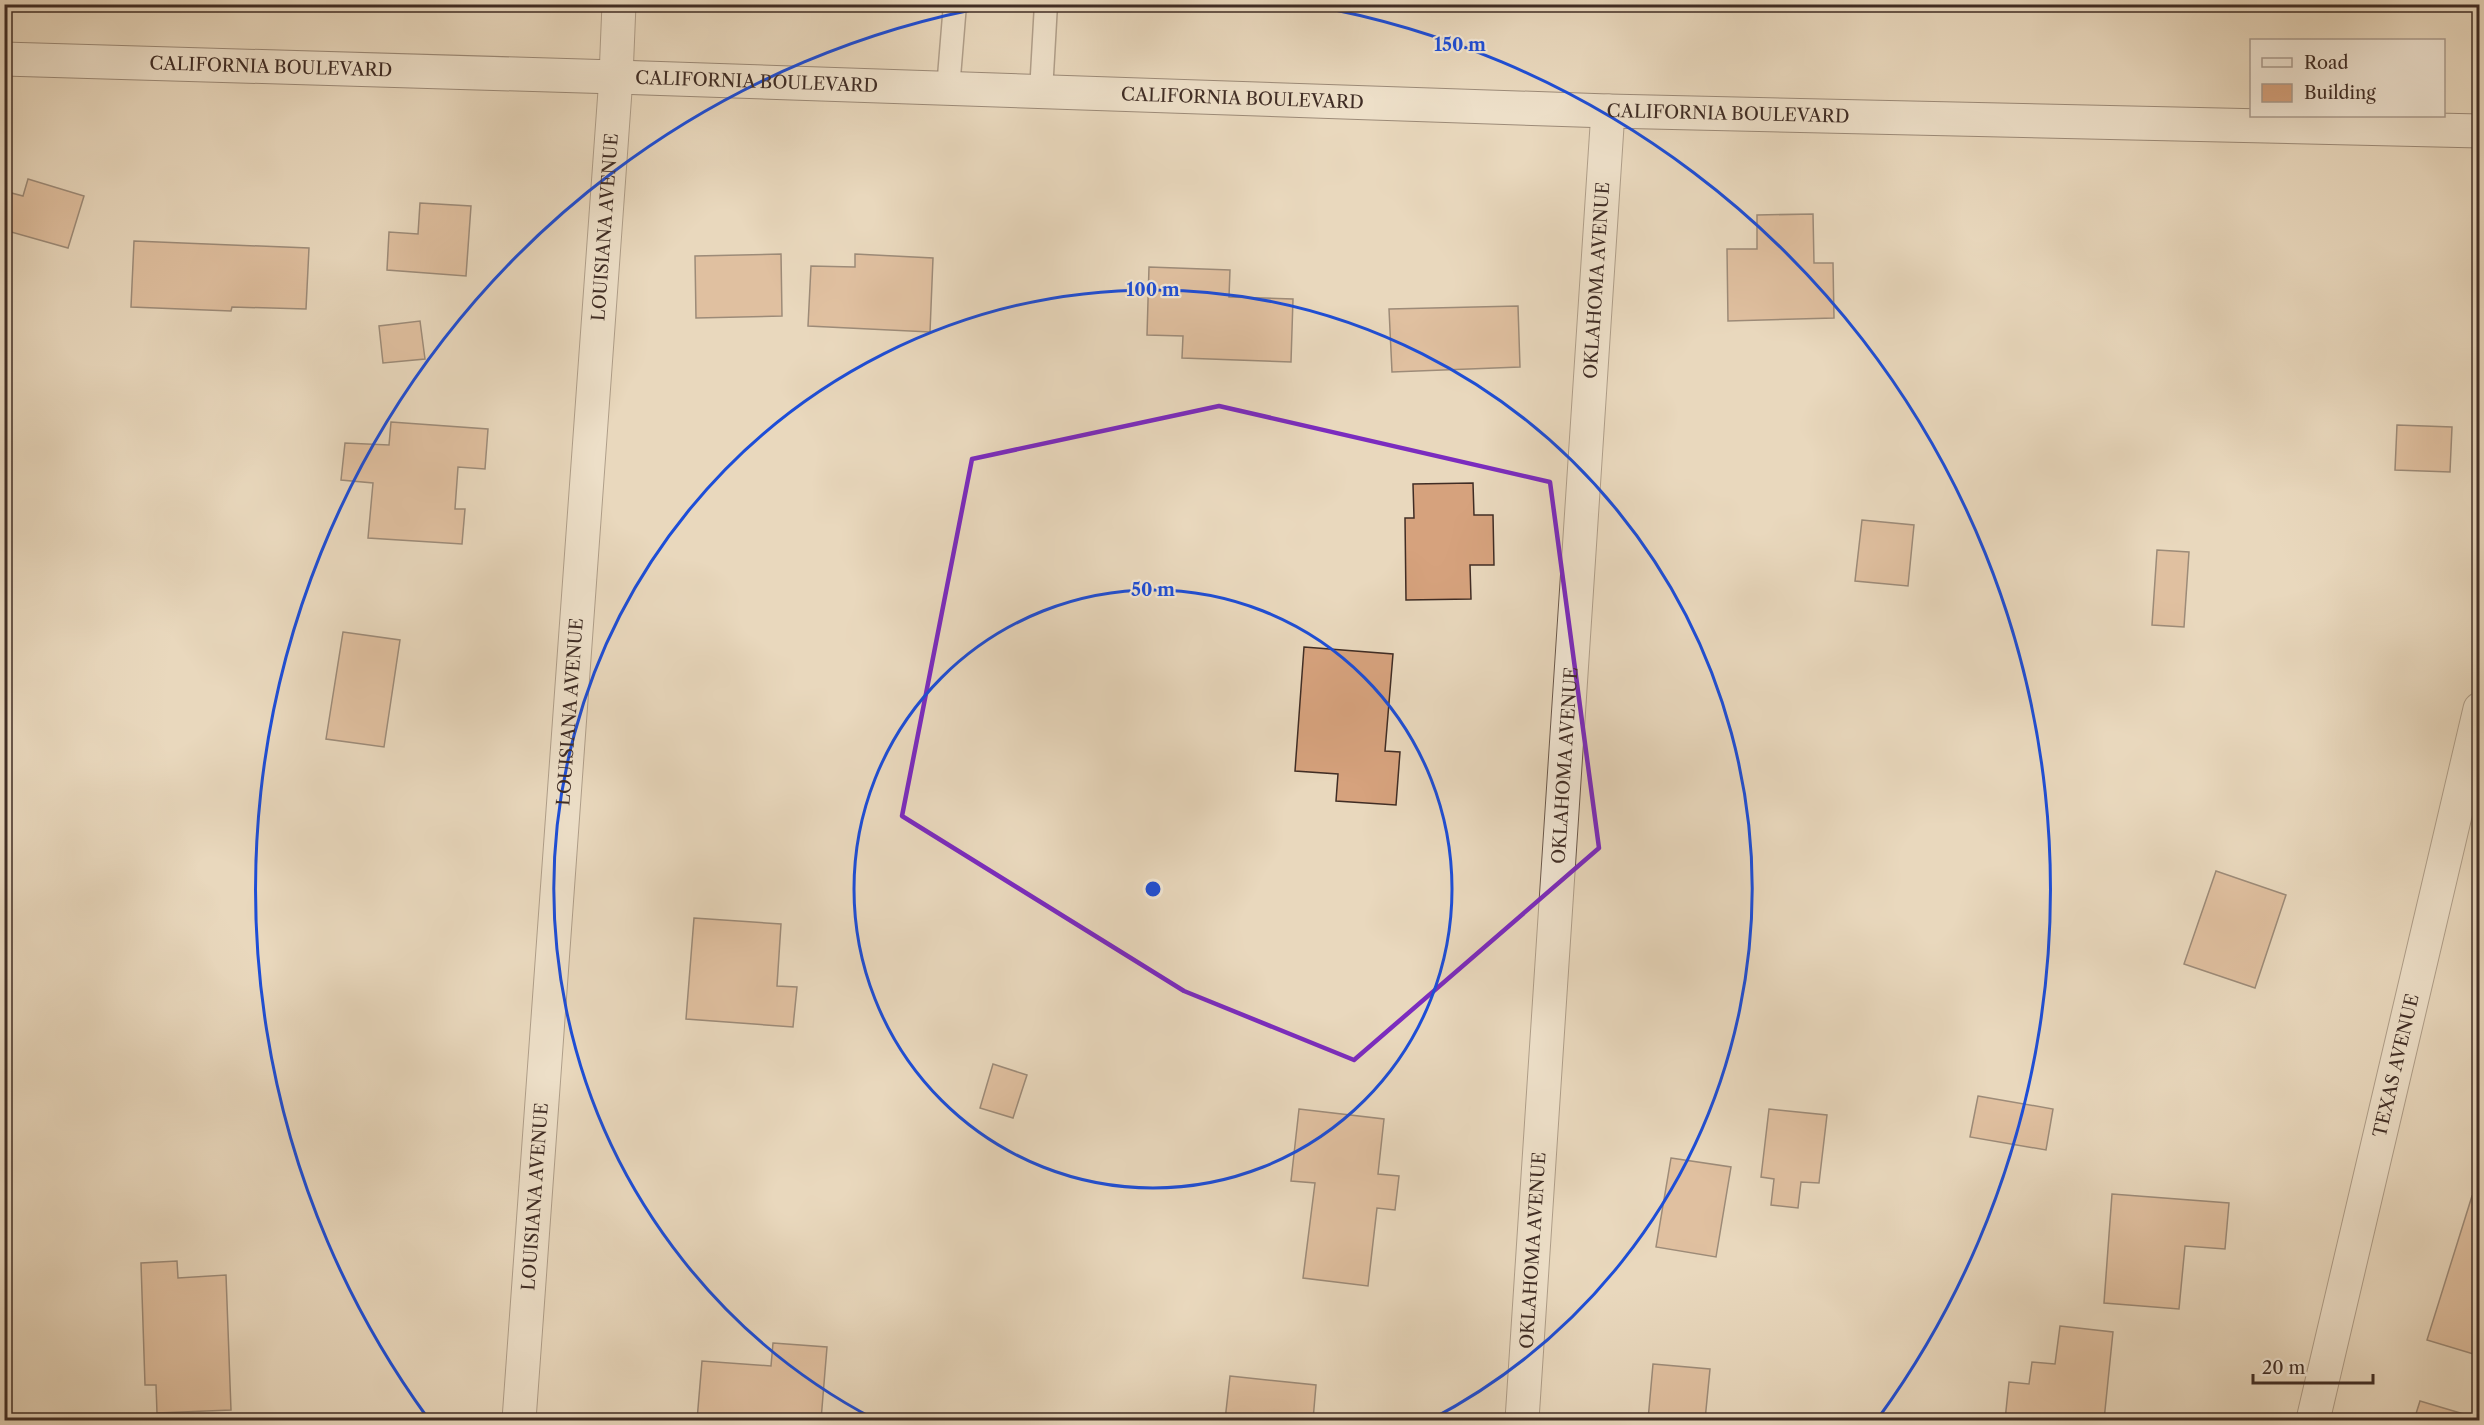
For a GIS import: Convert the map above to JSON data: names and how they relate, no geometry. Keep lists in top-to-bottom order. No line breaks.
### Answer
{"streets":{"street":["CALIFORNIA BOULEVARD","LOUISIANA AVENUE","OKLAHOMA AVENUE","TEXAS AVENUE"]},"crossings":[["CALIFORNIA BOULEVARD","LOUISIANA AVENUE"],["CALIFORNIA BOULEVARD","OKLAHOMA AVENUE"]],"legend":["Road","Building"],"scale_bar":"20 m","rings":["150 m","100 m","50 m"]}
